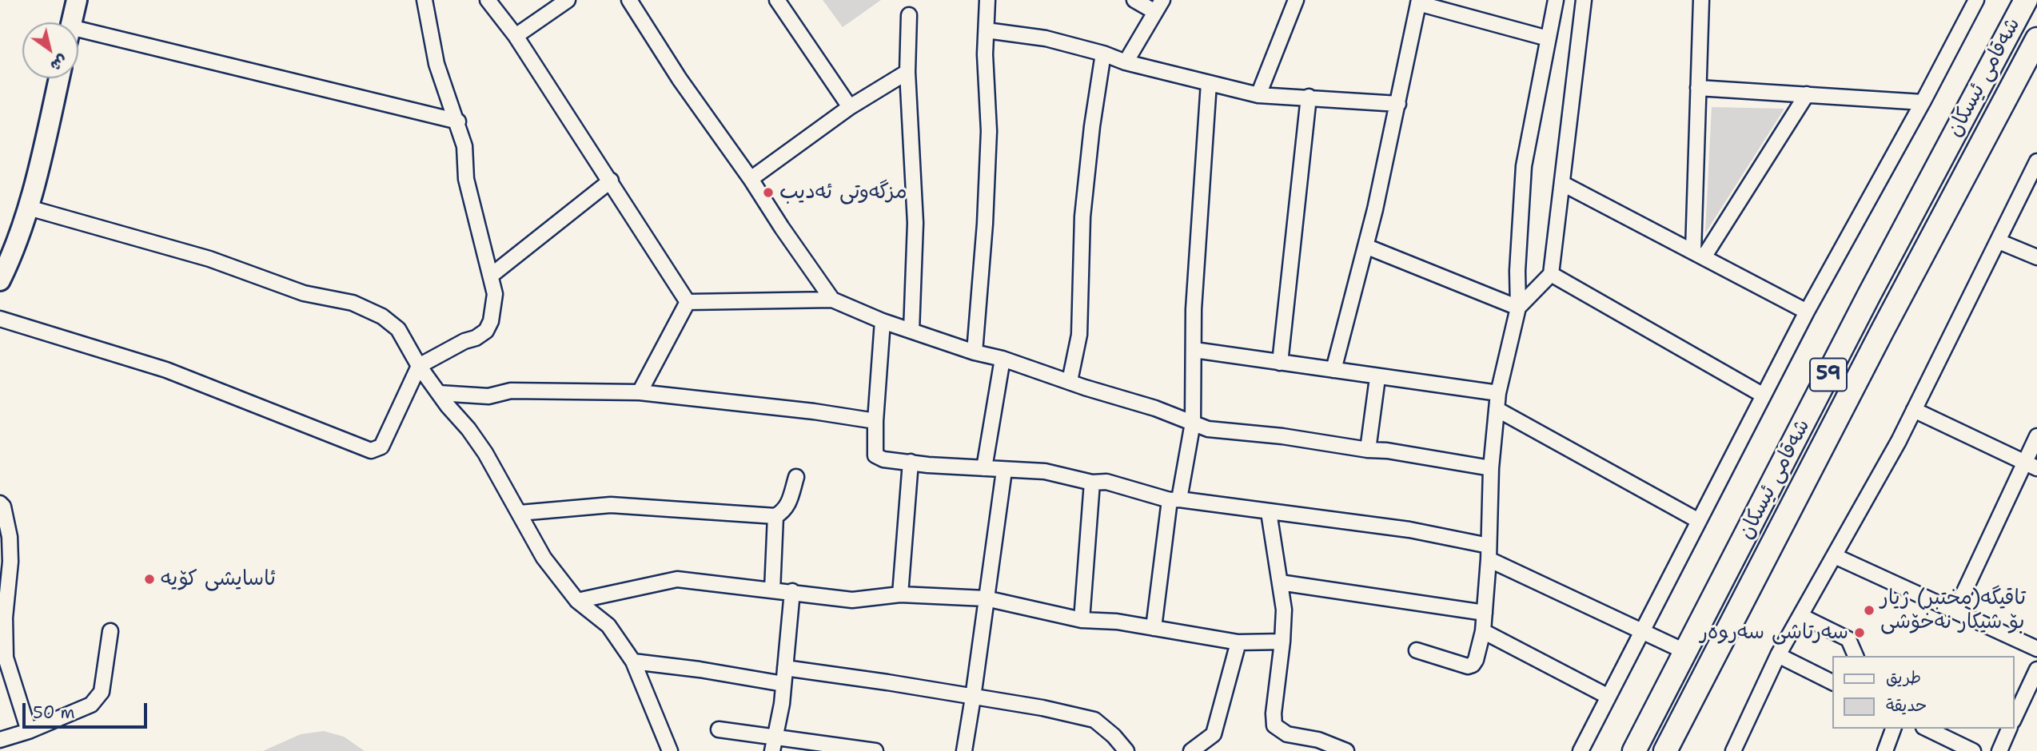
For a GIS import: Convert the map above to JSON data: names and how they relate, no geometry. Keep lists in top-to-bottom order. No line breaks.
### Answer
{"streets":{"main road":["شەقامی ئیسکان","59"]},"places":["مزگەوتی ئەدیب","ئاسایشی کۆیە","تاقیگە(مختبر) ژیار بۆ شیکار نەخۆشی","سەرتاشی سەروەر"],"legend":["طريق","حديقة"],"scale_bar":"50 m","north":"bottom right"}
